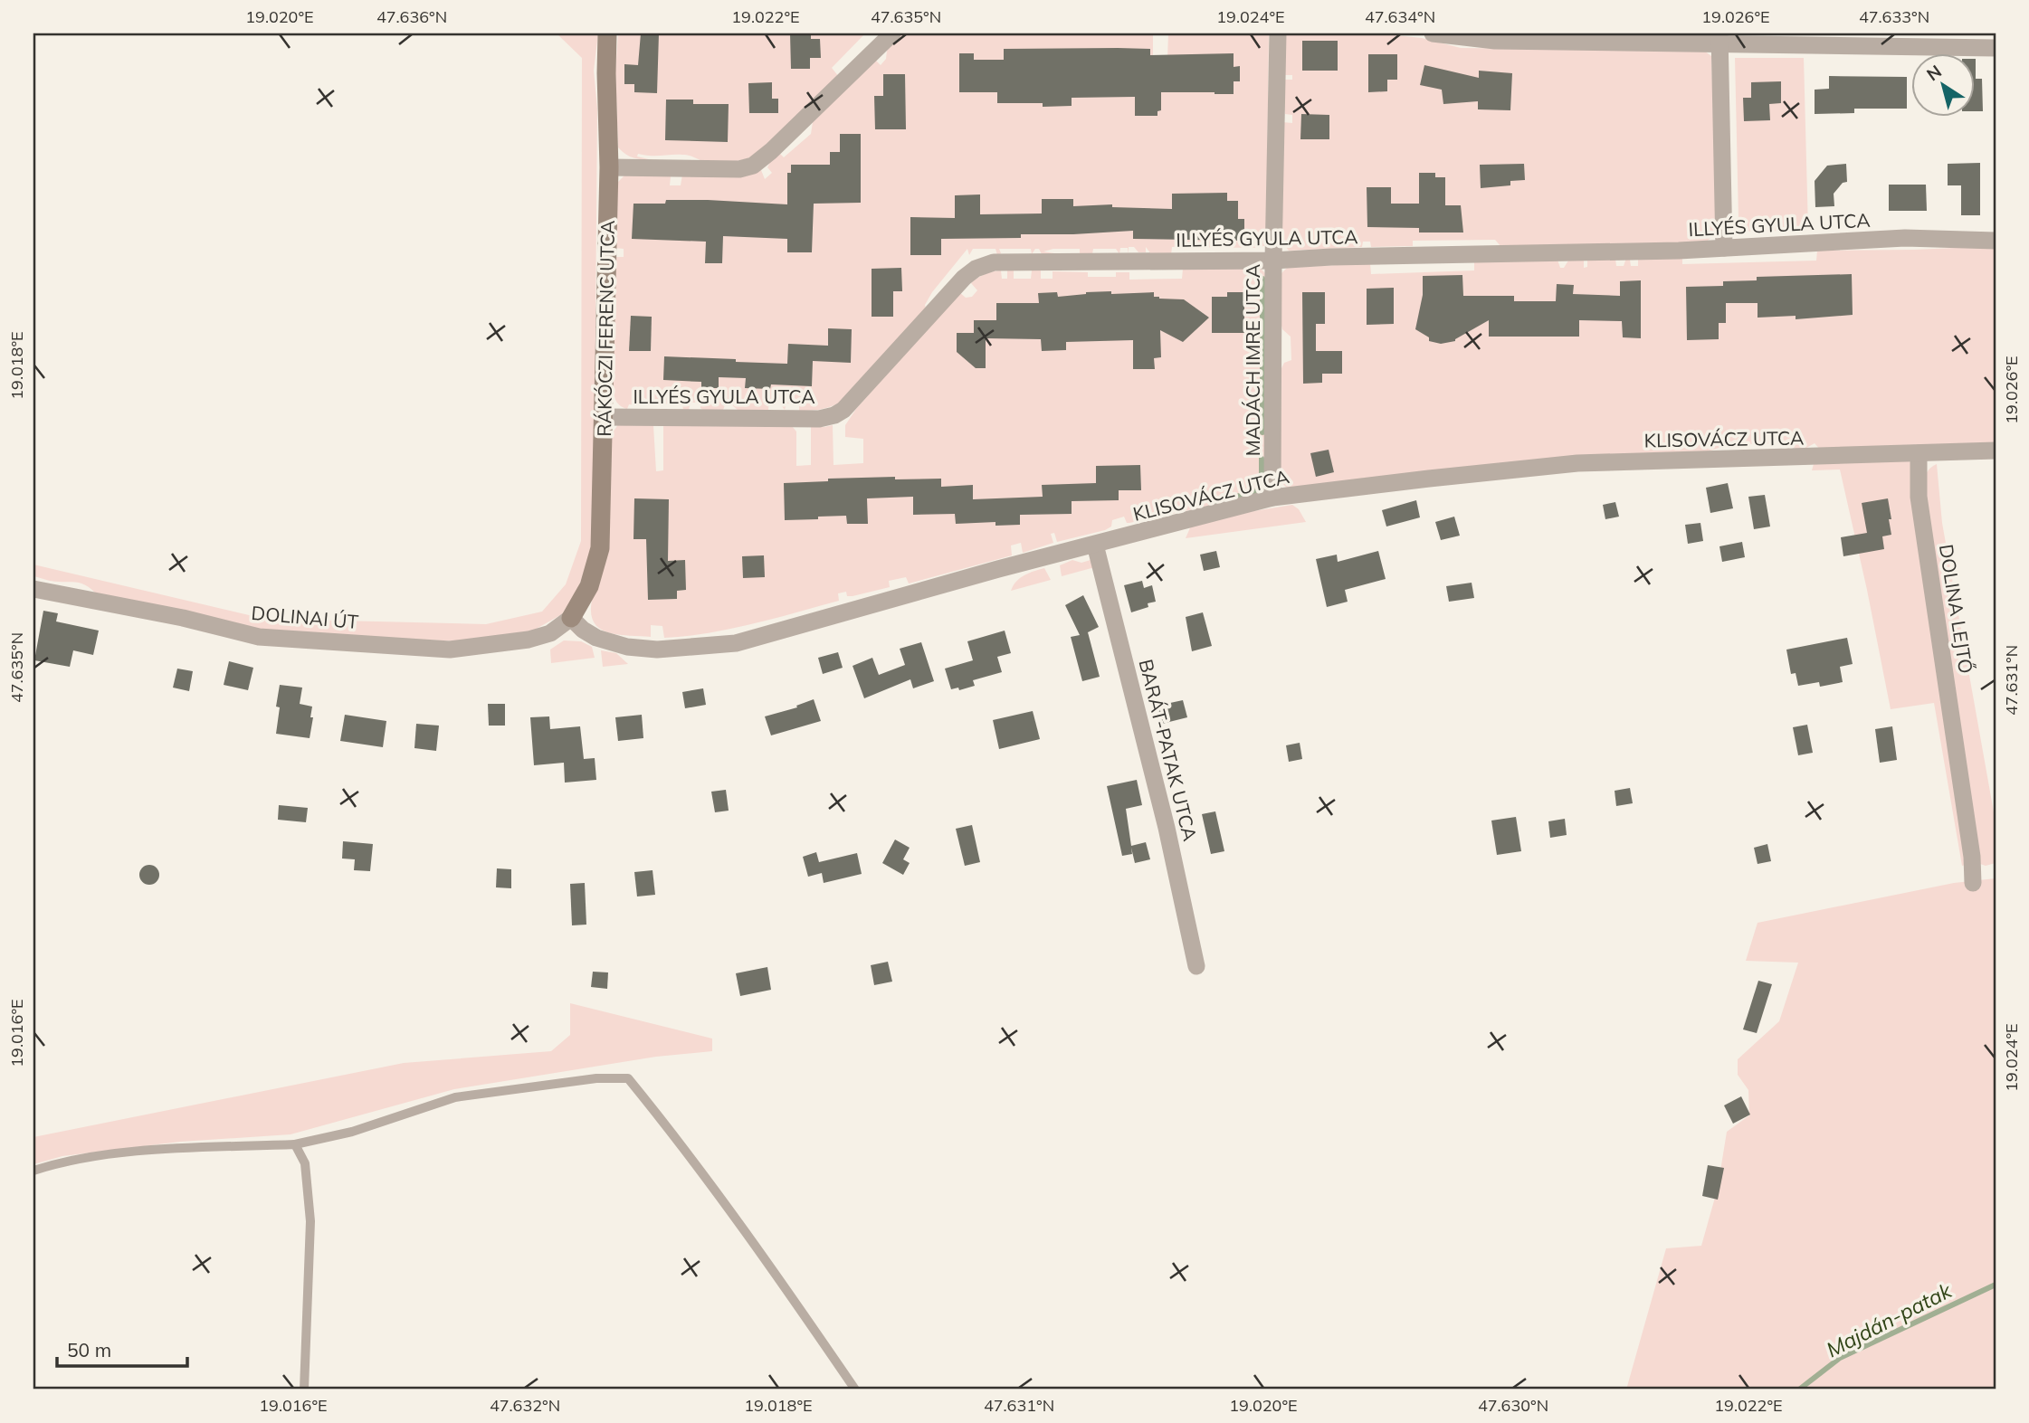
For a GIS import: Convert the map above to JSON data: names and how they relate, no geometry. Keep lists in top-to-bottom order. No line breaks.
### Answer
{"streets":{"street":["ILLYÉS GYULA UTCA","RÁKÓCZI FERENC UTCA","MADÁCH IMRE UTCA","KLISOVÁCZ UTCA","DOLINA LEJTŐ","DOLINAI ÚT","BARÁT-PATAK UTCA"]},"crossings":[["ILLYÉS GYULA UTCA","RÁKÓCZI FERENC UTCA"],["ILLYÉS GYULA UTCA","MADÁCH IMRE UTCA"],["RÁKÓCZI FERENC UTCA","KLISOVÁCZ UTCA"],["RÁKÓCZI FERENC UTCA","DOLINAI ÚT"],["MADÁCH IMRE UTCA","KLISOVÁCZ UTCA"],["KLISOVÁCZ UTCA","DOLINA LEJTŐ"],["KLISOVÁCZ UTCA","DOLINAI ÚT"],["KLISOVÁCZ UTCA","BARÁT-PATAK UTCA"]],"water":["Majdán-patak"],"scale_bar":"50 m","north":"top left","coordinates":["19.020°E","47.636°N","19.022°E","47.635°N","19.024°E","47.634°N","19.026°E","47.633°N","19.018°E","47.631°N","19.016°E","47.632°N","47.630°N"]}
